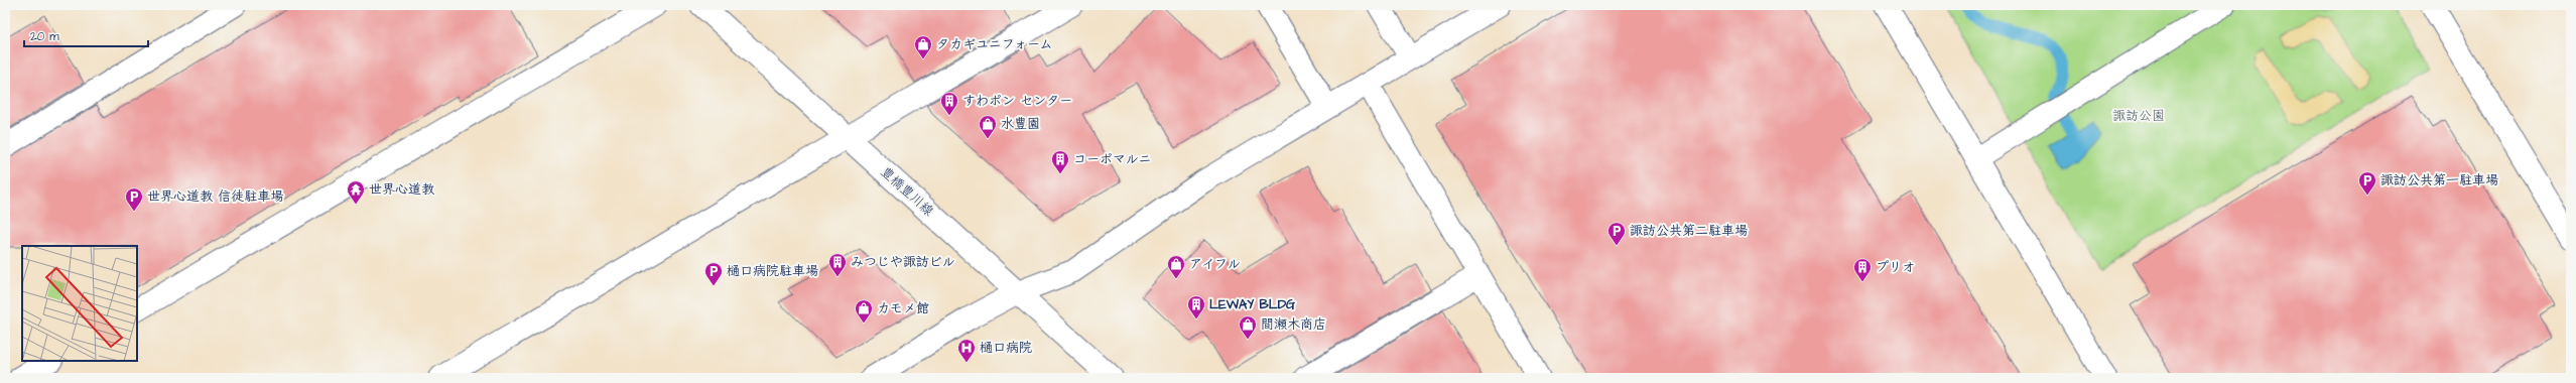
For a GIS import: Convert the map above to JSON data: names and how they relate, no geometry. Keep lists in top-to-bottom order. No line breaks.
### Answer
{"streets":{"street":["豊橋豊川線"]},"parks":["諏訪公園"],"places":{"shop":["タカギユニフォーム","水豊園","アイフル","カモメ館","間瀬木商店"],"building":["すわポン センター","コーポマルニ","みつじや諏訪ビル","プリオ","LEWAY BLDG"],"parking":["諏訪公共第一駐車場","世界心道教 信徒駐車場","諏訪公共第二駐車場","樋口病院駐車場"],"temple":["世界心道教"],"hospital":["樋口病院"]},"scale_bar":"20 m"}
